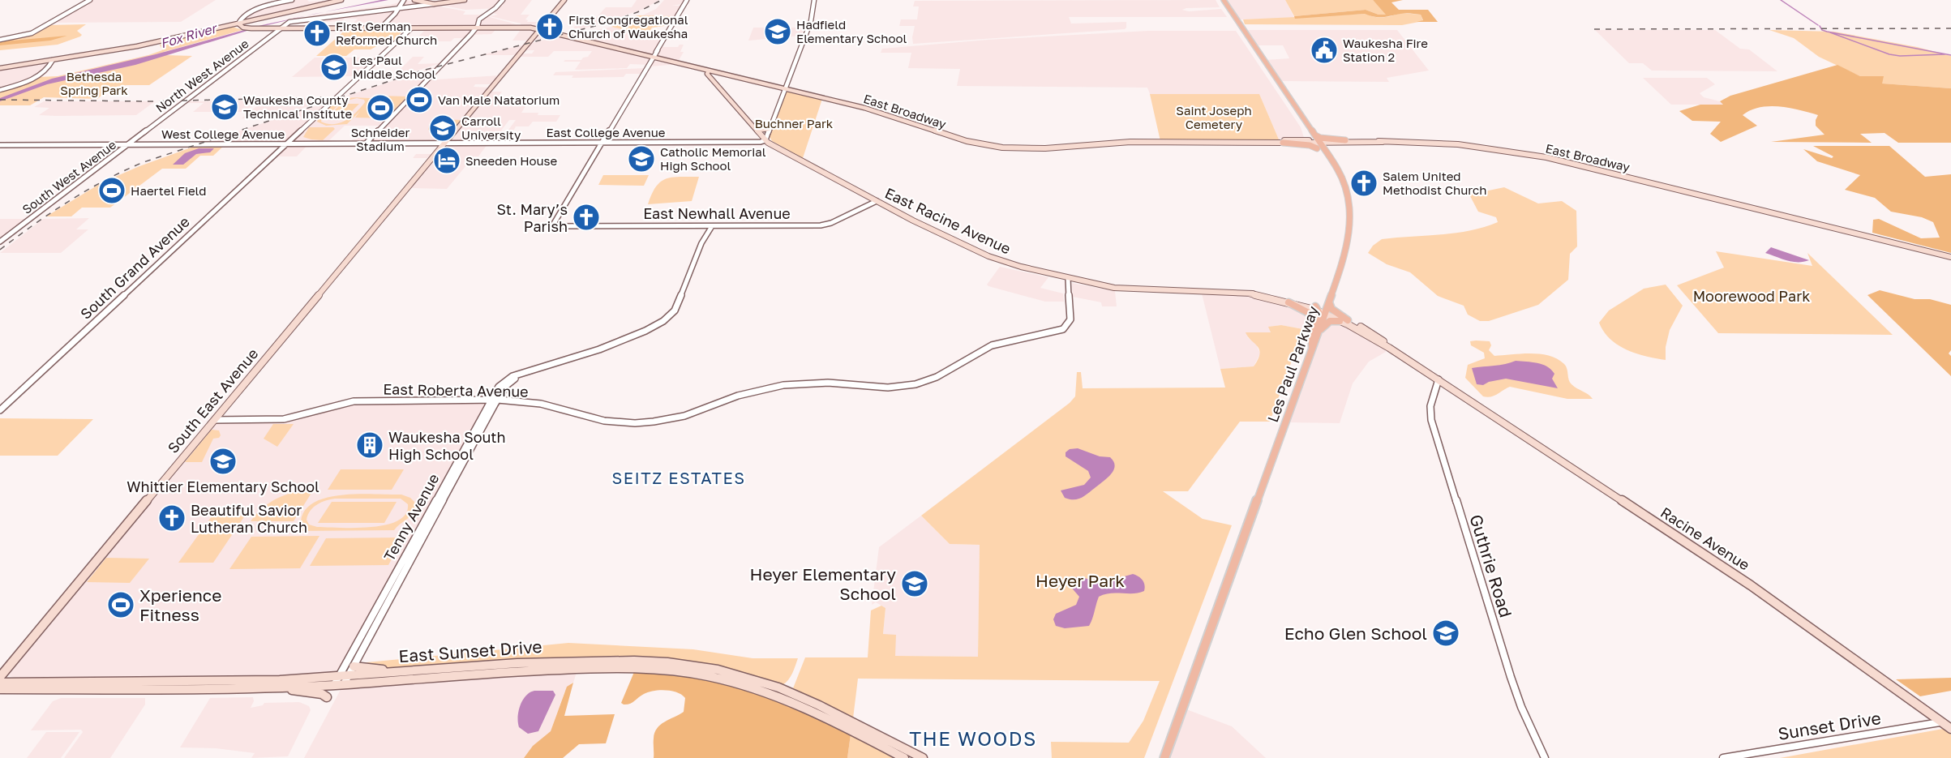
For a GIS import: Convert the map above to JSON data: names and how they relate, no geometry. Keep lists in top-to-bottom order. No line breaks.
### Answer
{"streets":{"main road":["East Broadway","East Racine Avenue","Les Paul Parkway","South East Avenue","Racine Avenue","East Sunset Drive"],"street":["North West Avenue","East College Avenue","West College Avenue","South West Avenue","East Newhall Avenue","South Grand Avenue","East Roberta Avenue","Tenny Avenue","Guthrie Road","Sunset Drive"]},"crossings":[["North West Avenue","East Broadway"],["North West Avenue","West College Avenue"],["North West Avenue","South West Avenue"],["East Broadway","Les Paul Parkway"],["East Broadway","South East Avenue"],["East College Avenue","West College Avenue"],["East College Avenue","East Newhall Avenue"],["East College Avenue","East Racine Avenue"],["East College Avenue","South East Avenue"],["West College Avenue","South West Avenue"],["West College Avenue","South Grand Avenue"],["West College Avenue","South East Avenue"],["East Newhall Avenue","East Racine Avenue"],["East Newhall Avenue","Tenny Avenue"],["East Racine Avenue","Les Paul Parkway"],["East Racine Avenue","East Roberta Avenue"],["East Racine Avenue","Racine Avenue"],["East Racine Avenue","Guthrie Road"],["East Roberta Avenue","South East Avenue"],["East Roberta Avenue","Tenny Avenue"],["Tenny Avenue","East Sunset Drive"],["Racine Avenue","Guthrie Road"],["Racine Avenue","Sunset Drive"]],"districts":["SEITZ ESTATES","THE WOODS"],"water":["Fox River"],"parks":["Bethesda Spring Park","Saint Joseph Cemetery","Buchner Park","Moorewood Park","Heyer Park"],"places":{"church":["First Congregational Church of Waukesha","First German Reformed Church","Salem United Methodist Church","St. Mary’s Parish","Beautiful Savior Lutheran Church"],"school or university":["Hadfield Elementary School","Les Paul Middle School","Waukesha County Technical Institute","Carroll University","Catholic Memorial High School","Whittier Elementary School","Heyer Elementary School","Echo Glen School"],"public building":["Waukesha Fire Station 2"],"sports":["Van Male Natatorium","Schneider Stadium","Haertel Field","Xperience Fitness"],"hotel":["Sneeden House"],"building":["Waukesha South High School"]}}
